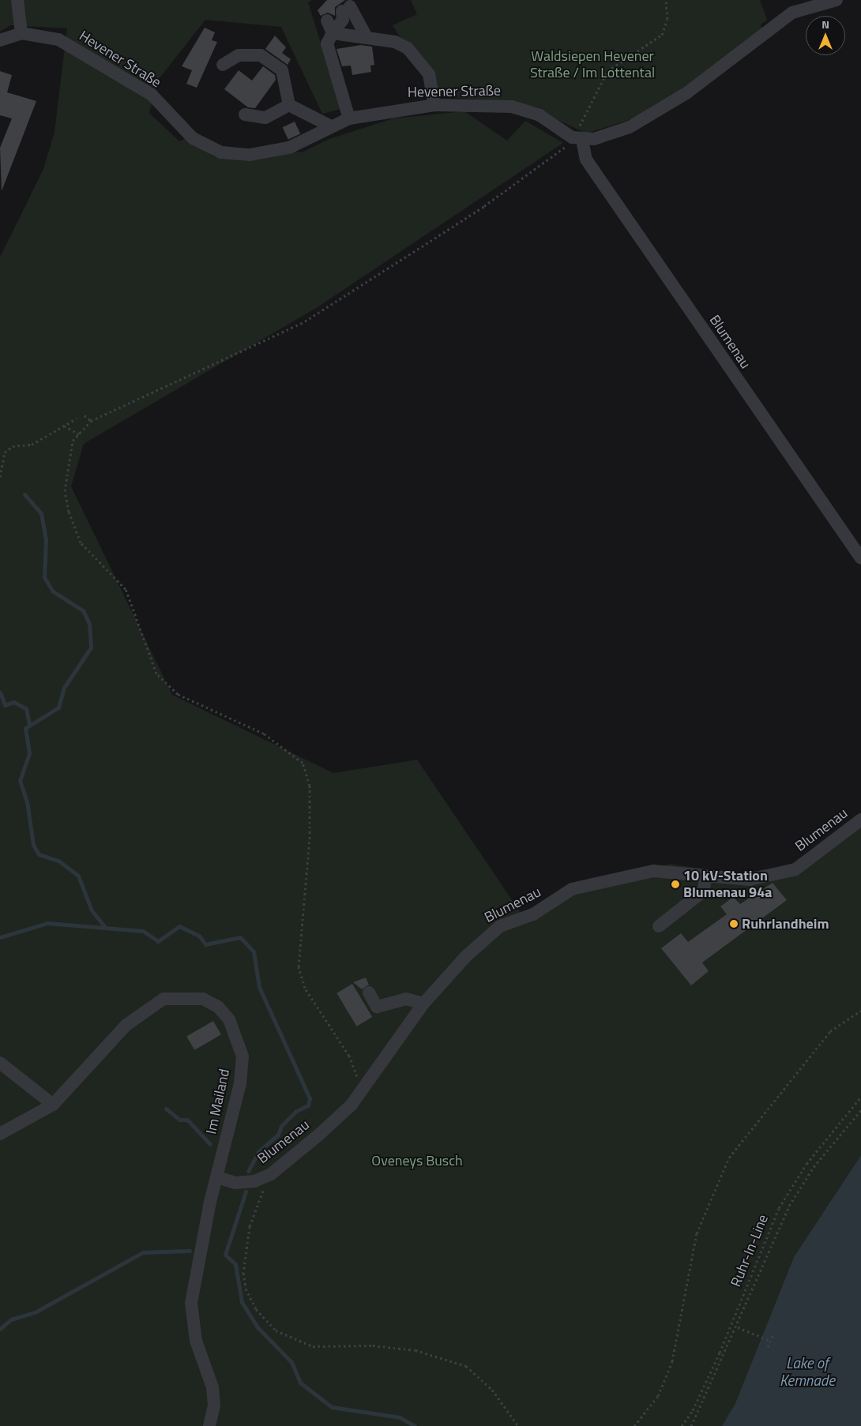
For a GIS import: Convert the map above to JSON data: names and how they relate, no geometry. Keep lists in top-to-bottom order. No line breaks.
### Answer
{"streets":{"street":["Hevener Straße","Blumenau","Im Mailand"],"path":["Ruhr-In-Line"]},"crossings":[["Hevener Straße","Blumenau"],["Blumenau","Im Mailand"]],"water":["Lake of Kemnade"],"parks":["Waldsiepen Hevener Straße / Im Lottental","Oveneys Busch"],"places":["10 kV-Station Blumenau 94a","Ruhrlandheim"],"north":"top"}
